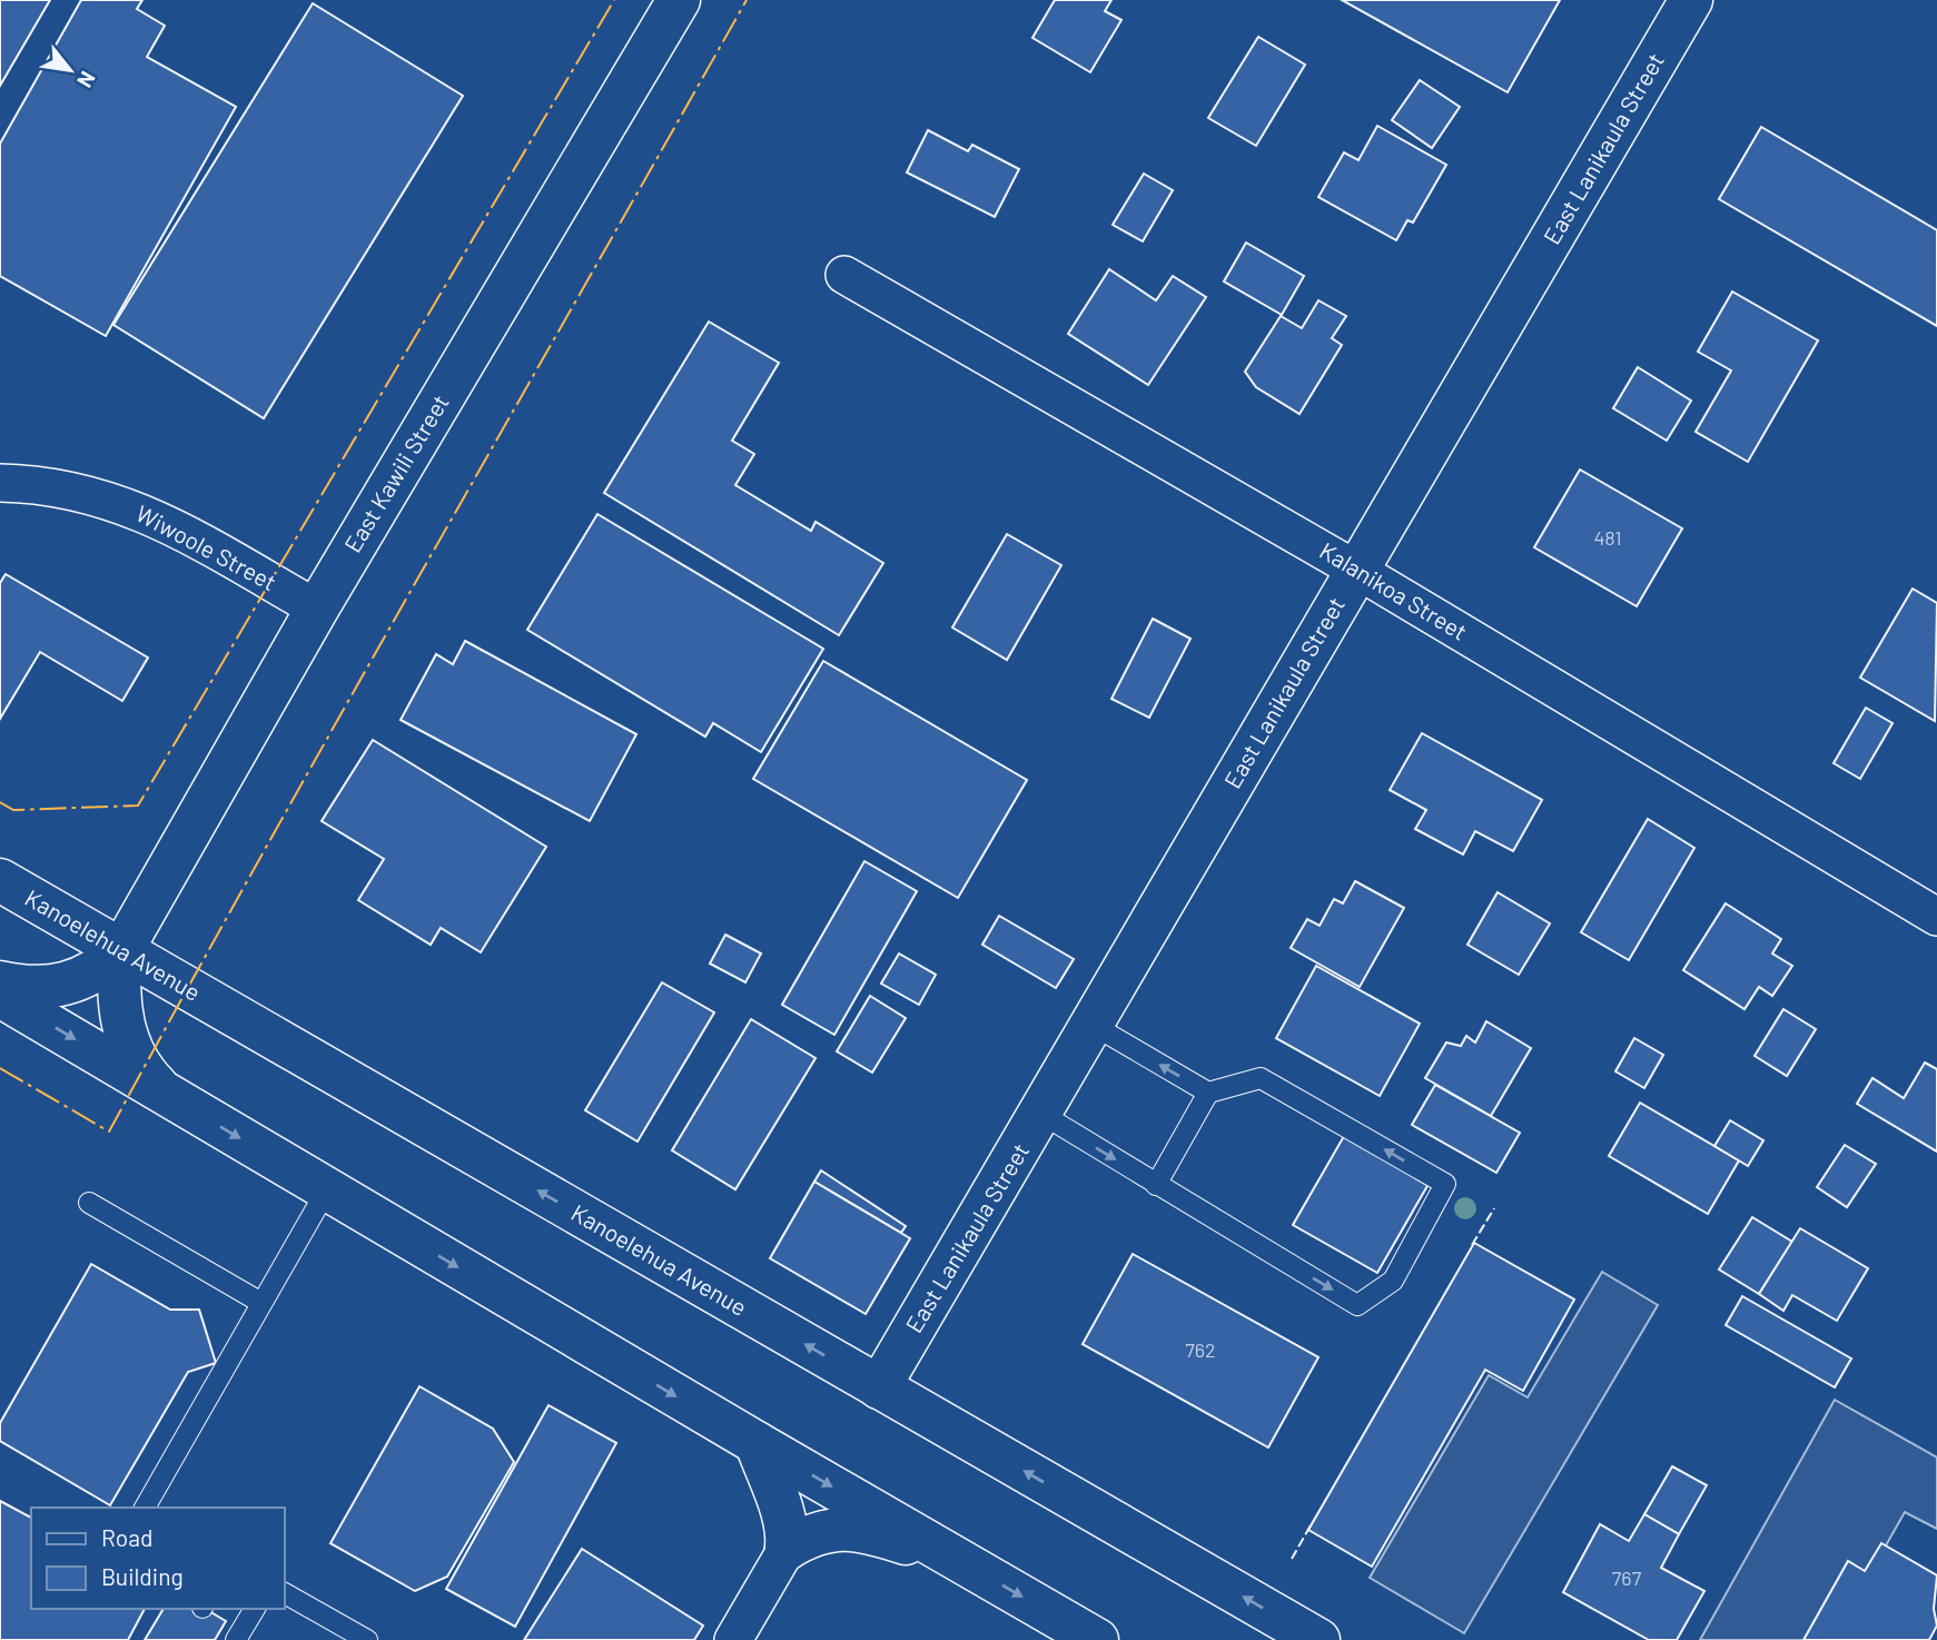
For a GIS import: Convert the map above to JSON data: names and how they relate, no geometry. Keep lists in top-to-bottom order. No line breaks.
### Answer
{"streets":{"main road":["East Lanikaula Street","East Kawili Street","Kanoelehua Avenue"],"street":["Wiwoole Street","Kalanikoa Street"]},"crossings":[["East Lanikaula Street","Kalanikoa Street"],["East Lanikaula Street","Kanoelehua Avenue"],["East Kawili Street","Wiwoole Street"],["East Kawili Street","Kanoelehua Avenue"]],"house_numbers":["481","762","767"],"legend":["Road","Building"],"north":"bottom right"}
